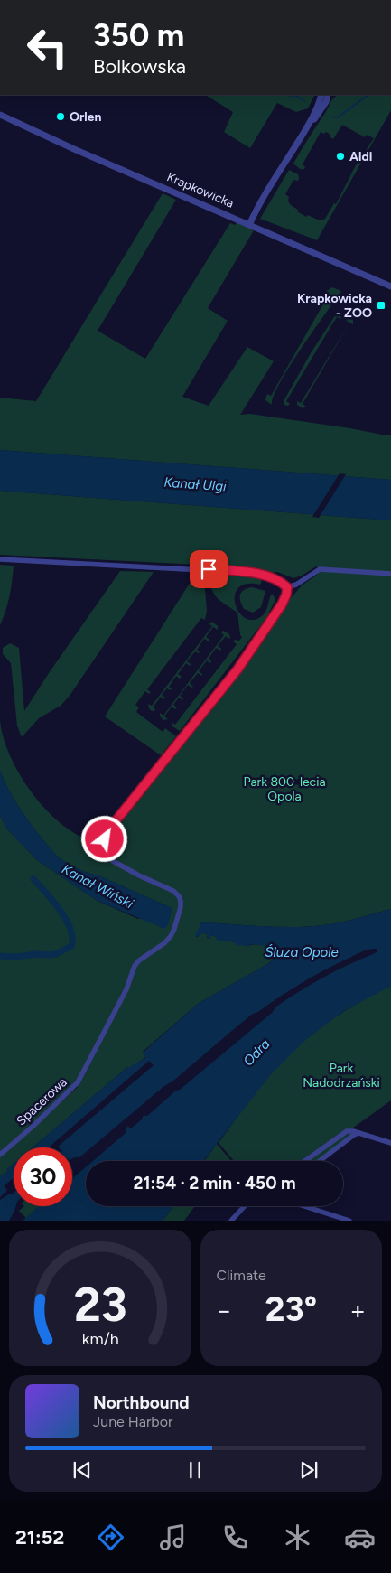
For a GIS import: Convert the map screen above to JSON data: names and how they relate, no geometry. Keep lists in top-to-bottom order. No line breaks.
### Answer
{"streets":{"street":["Krapkowicka","Spacerowa"]},"water":["Kanał Ulgi","Kanał Wiński","Śluza Opole","Odra"],"parks":["Park 800-lecia Opola","Park Nadodrzański"],"places":{"other":["Orlen","Aldi"],"transit":["Krapkowicka - ZOO"]},"page":{"turn":["350 m","Bolkowska"],"limit":"30","trip":"21:54 · 2 min · 450 m","tile":"Climate","heat":["−","23°","+"],"song":["Northbound","June Harbor"],"tabs":"21:52","gauge":["23","km/h"]}}
